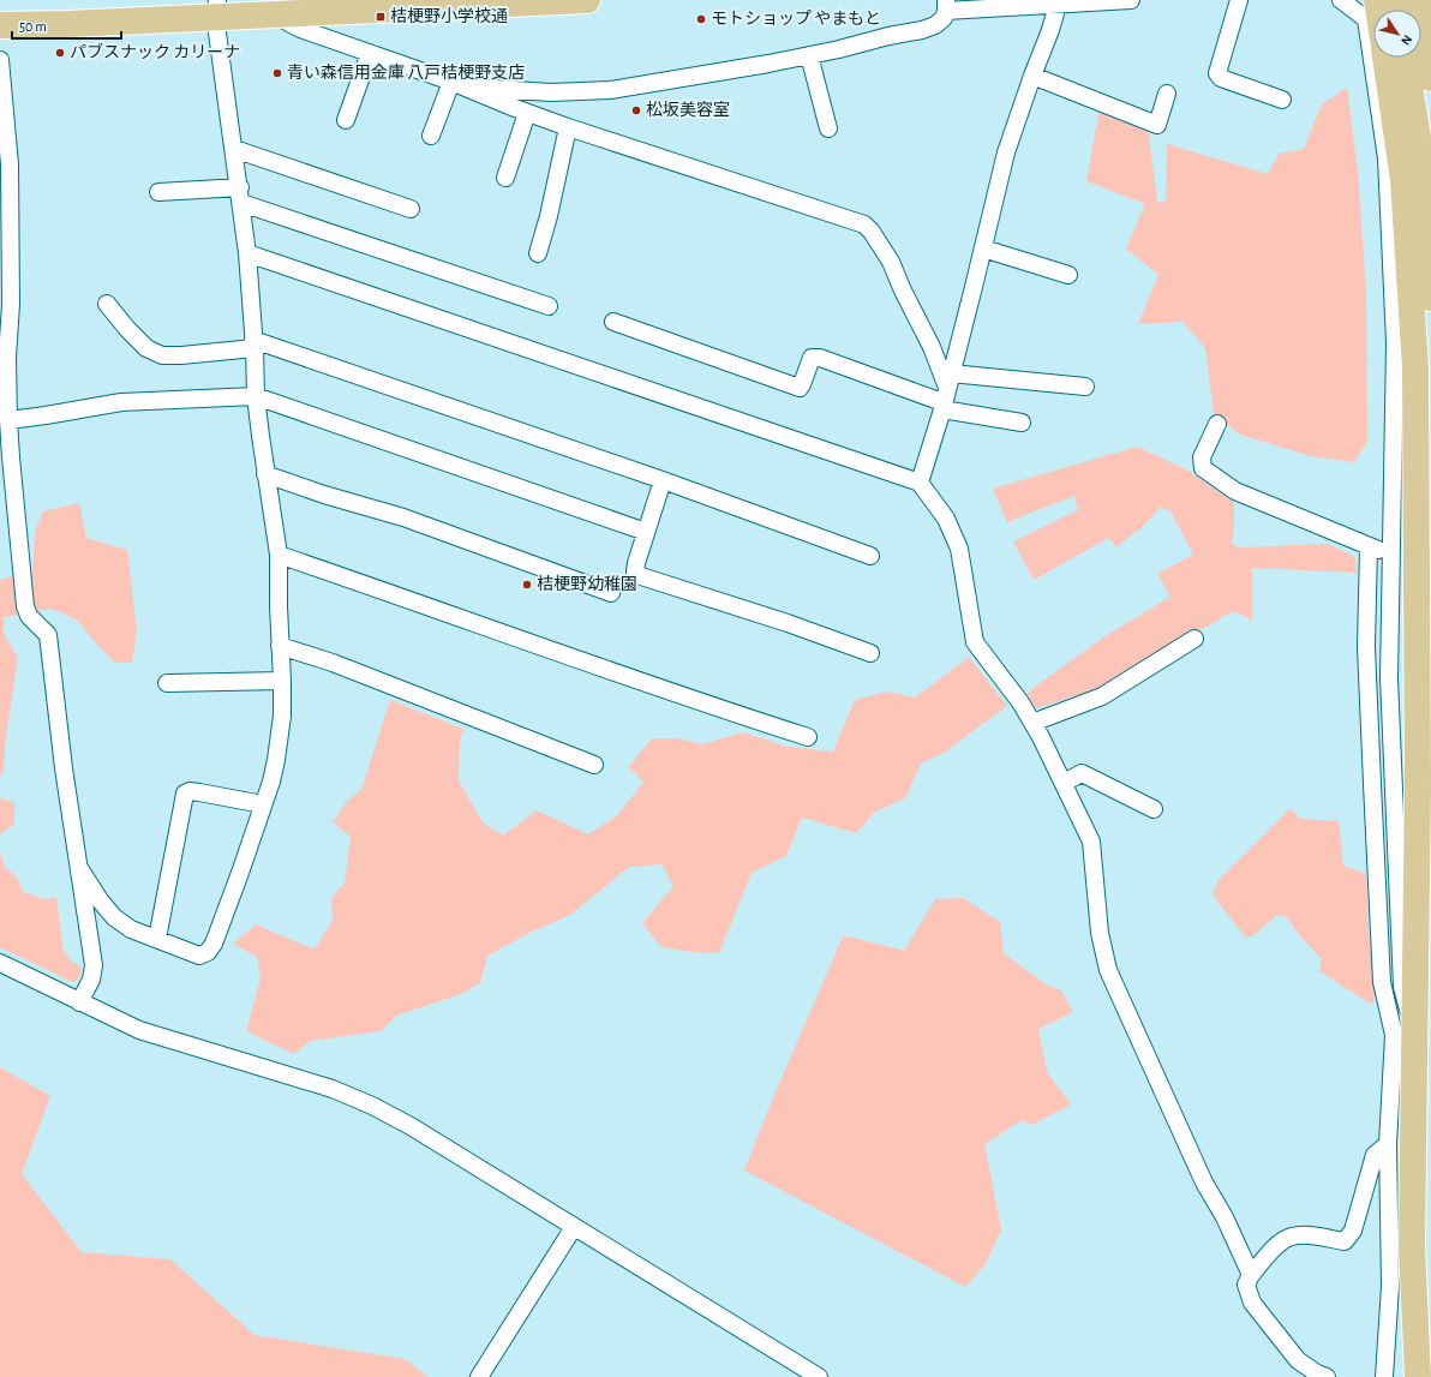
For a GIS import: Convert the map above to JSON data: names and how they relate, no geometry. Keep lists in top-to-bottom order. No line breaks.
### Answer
{"places":{"transit":["桔梗野小学校通"],"other":["モトショップ やまもと","パブスナック カリーナ","青い森信用金庫 八戸桔梗野支店","松坂美容室","桔梗野幼稚園"]},"scale_bar":"50 m","north":"bottom right"}
